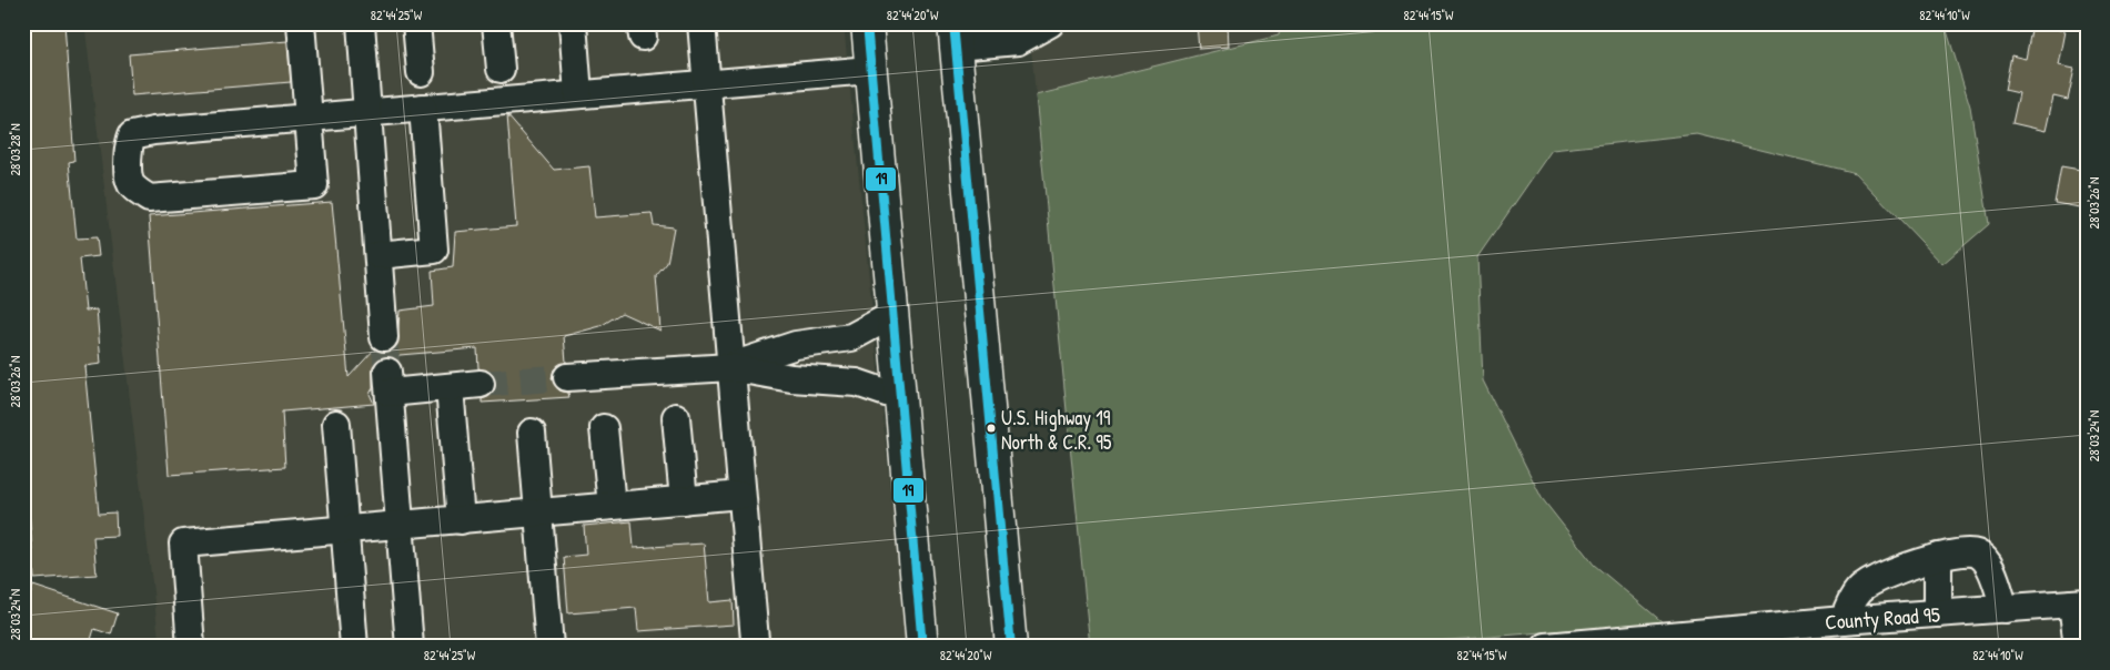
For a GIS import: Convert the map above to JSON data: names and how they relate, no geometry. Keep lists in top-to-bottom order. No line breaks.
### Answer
{"streets":{"street":["County Road 95"]},"places":["U.S. Highway 19 North & C.R. 95"],"lines":["transit line 19"],"coordinates":["82°44'25\"W","82°44'20\"W","82°44'15\"W","82°44'10\"W","28°03'28\"N","28°03'26\"N","28°03'24\"N"]}
